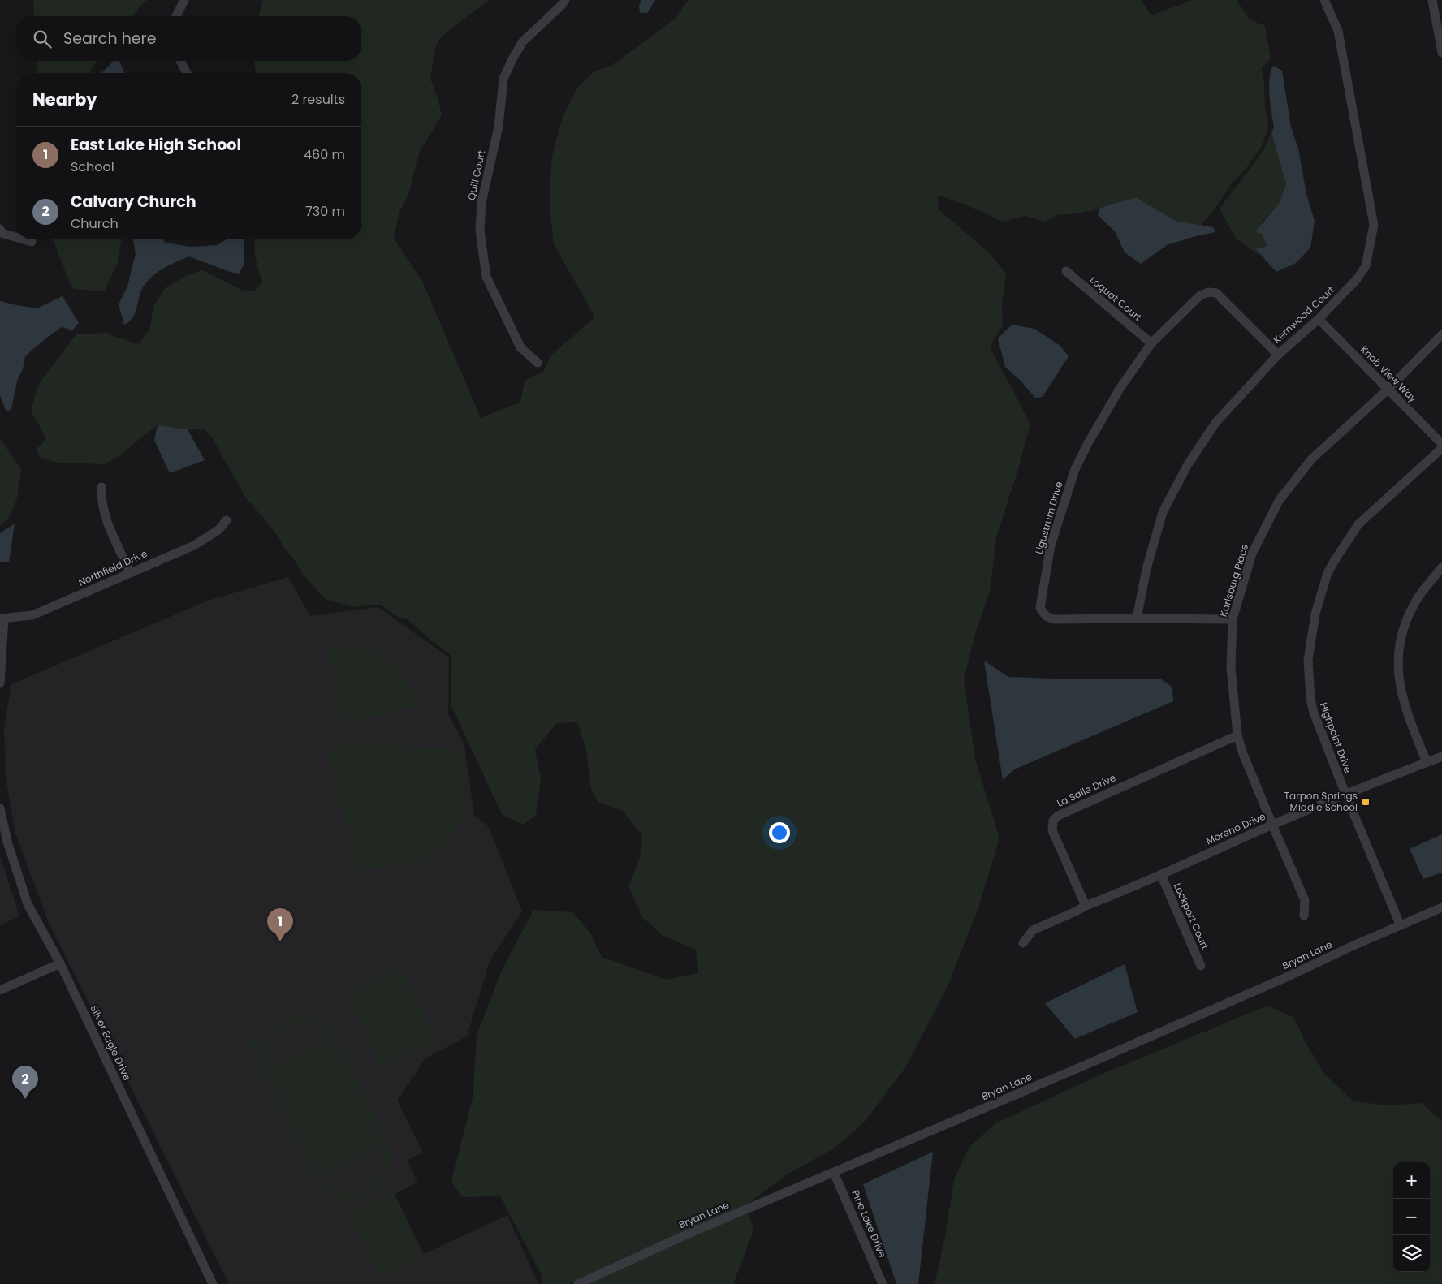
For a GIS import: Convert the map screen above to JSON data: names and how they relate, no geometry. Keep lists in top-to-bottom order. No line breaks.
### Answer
{"streets":{"street":["Quill Court","Loquat Court","Kernwood Court","Knob View Way","Ligustrum Drive","Northfield Drive","Karlsburg Place","Highpoint Drive","La Salle Drive","Moreno Drive","Lockport Court","Bryan Lane","Silver Eagle Drive","Pine Lake Drive"]},"crossings":[["Loquat Court","Ligustrum Drive"],["Kernwood Court","Knob View Way"],["Kernwood Court","Ligustrum Drive"],["Knob View Way","Karlsburg Place"],["Ligustrum Drive","Karlsburg Place"],["Karlsburg Place","La Salle Drive"],["Karlsburg Place","Moreno Drive"],["Highpoint Drive","Moreno Drive"],["Highpoint Drive","Bryan Lane"],["La Salle Drive","Moreno Drive"],["Moreno Drive","Lockport Court"],["Bryan Lane","Pine Lake Drive"]],"places":{"transit":["Tarpon Springs Middle School"]},"page":{"search":"Search here","heading":["Nearby","2 results"],"list":[{"mark":"1","name":"East Lake High School","note":"School","value":"460 m"},{"mark":"2","name":"Calvary Church","note":"Church","value":"730 m"}],"pins":["1","2"],"map_buttons":["+","−"]}}
